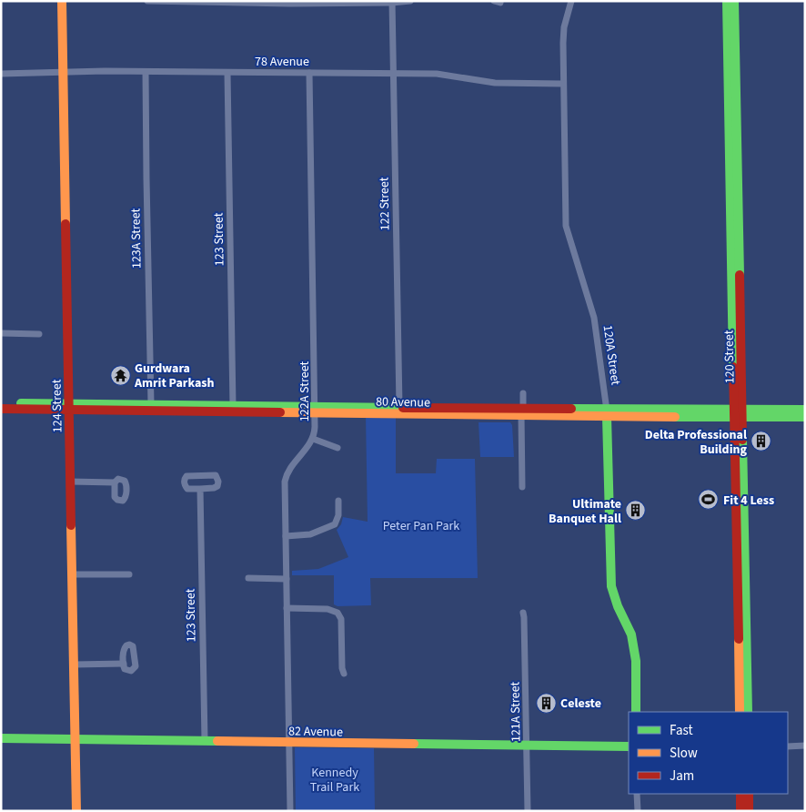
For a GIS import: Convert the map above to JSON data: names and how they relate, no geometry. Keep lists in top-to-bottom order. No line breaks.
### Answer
{"streets":{"main road":["120A Street","120 Street","80 Avenue","124 Street","82 Avenue"],"street":["78 Avenue","122 Street","123A Street","123 Street","122A Street","121A Street"]},"crossings":[["78 Avenue","122 Street"],["78 Avenue","123A Street"],["78 Avenue","123 Street"],["78 Avenue","120A Street"],["78 Avenue","122A Street"],["78 Avenue","124 Street"],["122 Street","80 Avenue"],["123A Street","80 Avenue"],["123 Street","80 Avenue"],["123 Street","82 Avenue"],["120A Street","80 Avenue"],["120 Street","80 Avenue"],["122A Street","80 Avenue"],["122A Street","82 Avenue"],["80 Avenue","124 Street"],["124 Street","82 Avenue"],["121A Street","82 Avenue"]],"parks":["Peter Pan Park","Kennedy Trail Park"],"places":{"temple":["Gurdwara Amrit Parkash"],"building":["Delta Professional Building","Ultimate Banquet Hall","Celeste"],"sports":["Fit 4 Less"]},"legend":["Fast","Slow","Jam"]}
